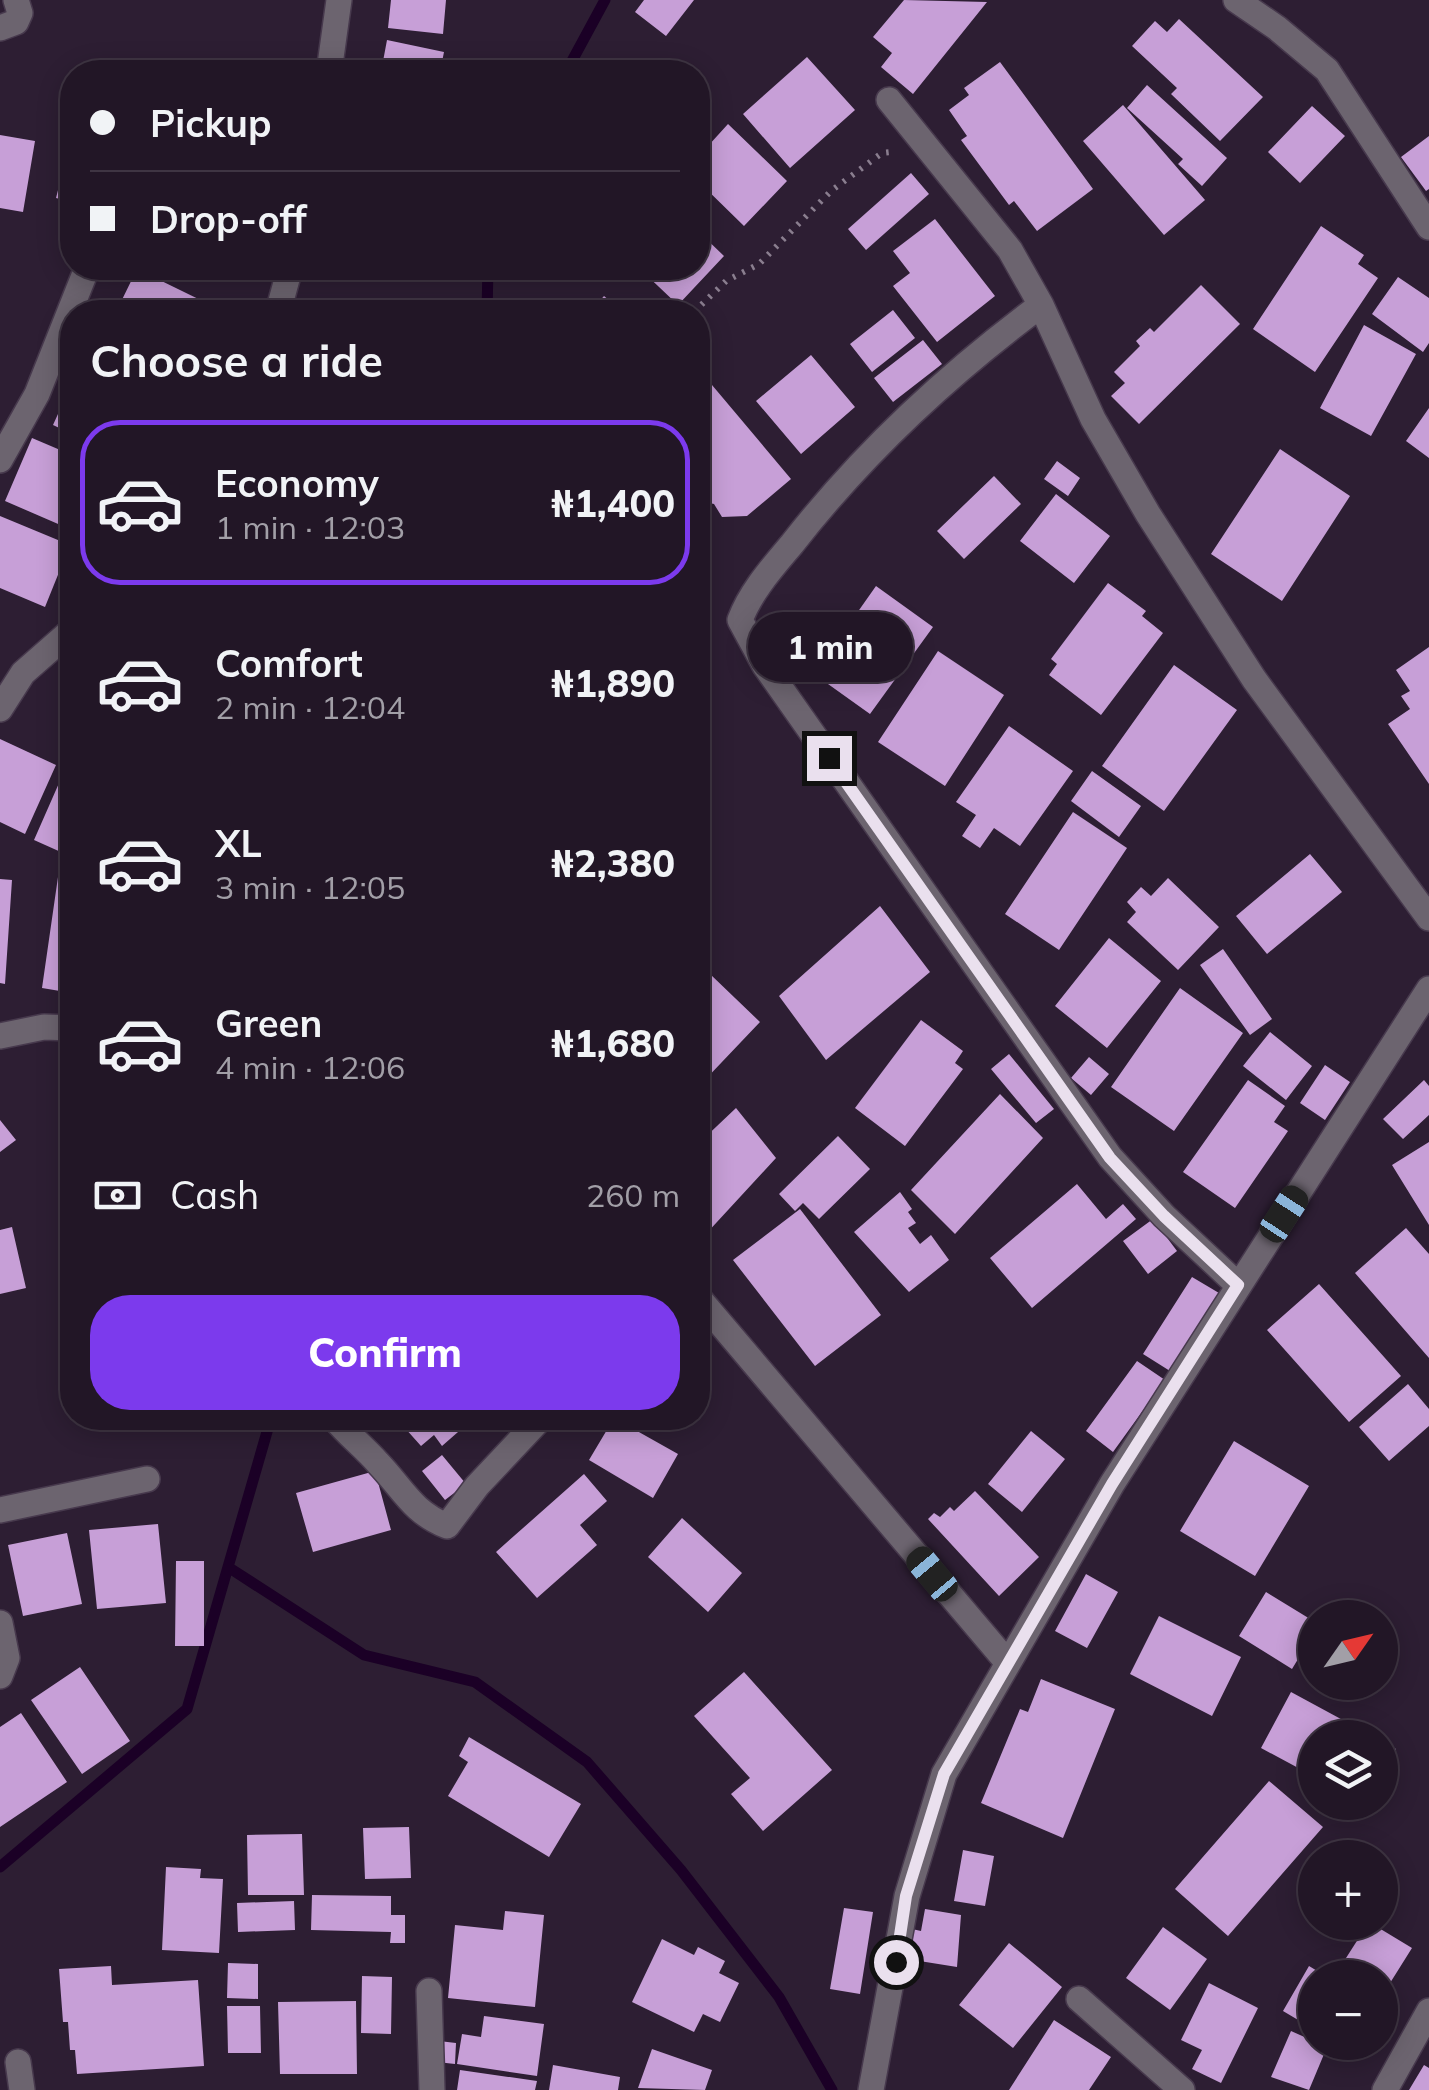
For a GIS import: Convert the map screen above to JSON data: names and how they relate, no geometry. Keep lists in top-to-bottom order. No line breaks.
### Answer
{"north":"top right","page":{"banner":["Pickup","Drop-off"],"heading":"Choose a ride","list":[{"name":"Economy","note":"1 min · 12:03","value":"₦1,400"},{"name":"Comfort","note":"2 min · 12:04","value":"₦1,890"},{"name":"XL","note":"3 min · 12:05","value":"₦2,380"},{"name":"Green","note":"4 min · 12:06","value":"₦1,680"}],"bubble":"1 min","pay":["Cash","260 m"],"buttons":"Confirm","map_buttons":["+","−"]}}
